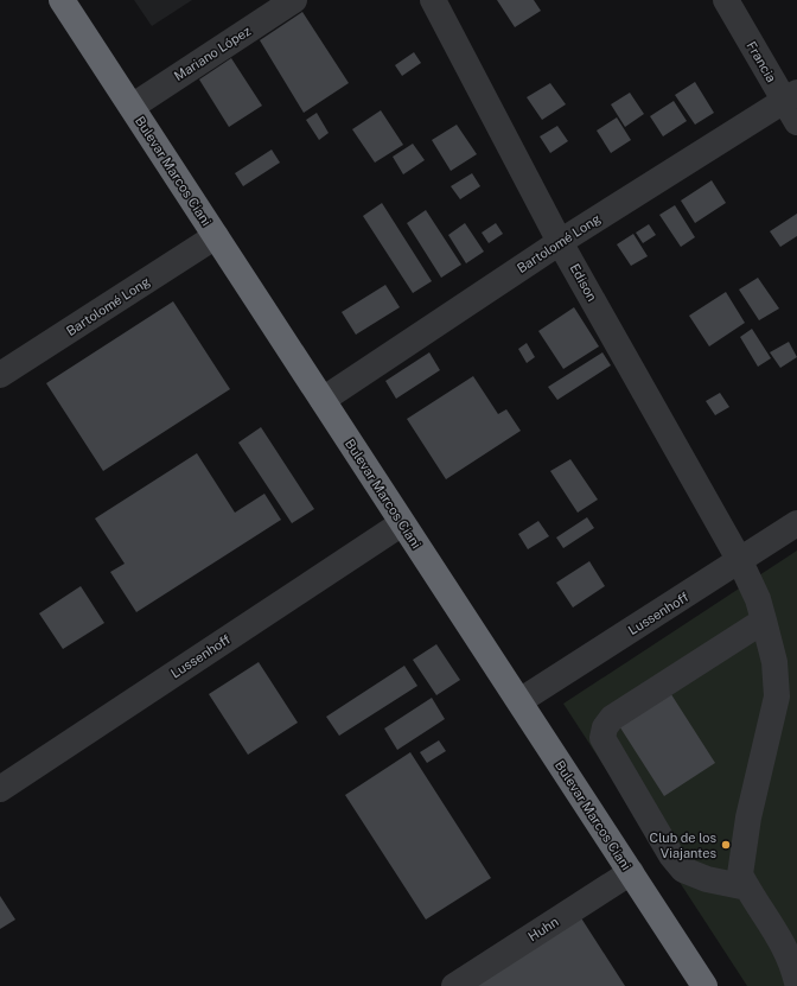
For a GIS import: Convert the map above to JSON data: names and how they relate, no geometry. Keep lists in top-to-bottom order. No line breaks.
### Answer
{"streets":{"highway":["Bulevar Marcos Ciani"],"street":["Mariano López","Francia","Bartolomé Long","Edison","Lussenhoff","Huhn"]},"crossings":[["Mariano López","Bulevar Marcos Ciani"],["Francia","Bartolomé Long"],["Bulevar Marcos Ciani","Bartolomé Long"],["Bulevar Marcos Ciani","Lussenhoff"],["Bulevar Marcos Ciani","Huhn"],["Bartolomé Long","Edison"],["Edison","Lussenhoff"]],"places":["Club de los Viajantes"]}
